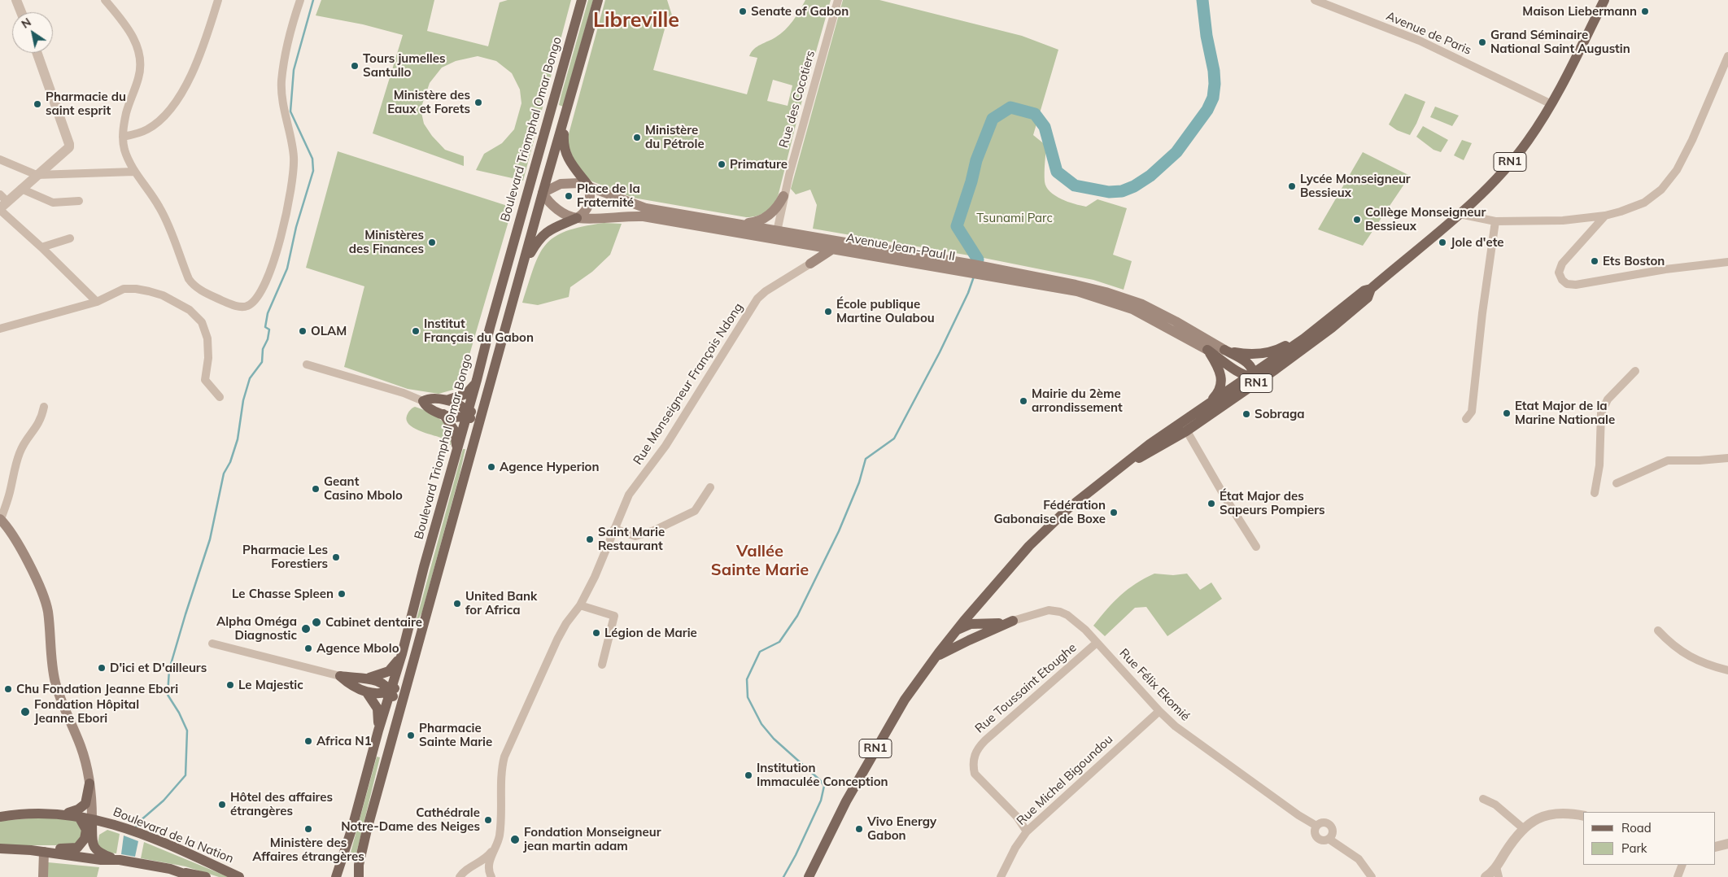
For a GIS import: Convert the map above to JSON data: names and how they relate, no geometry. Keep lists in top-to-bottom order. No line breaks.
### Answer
{"streets":{"main road":["Boulevard Triomphal Omar Bongo","RN1","Avenue Jean-Paul II","Boulevard de la Nation"],"street":["Avenue de Paris","Rue des Cocotiers","Rue Monseigneur François Ndong","Rue Félix Ekomié","Rue Toussaint Etoughe","Rue Michel Bigoundou"]},"crossings":[["Avenue de Paris","RN1"],["Rue des Cocotiers","Avenue Jean-Paul II"],["Rue Félix Ekomié","Rue Toussaint Etoughe"],["Rue Félix Ekomié","Rue Michel Bigoundou"],["Rue Toussaint Etoughe","Rue Michel Bigoundou"]],"districts":["Libreville","Vallée Sainte Marie"],"parks":["Tsunami Parc"],"places":["Senate of Gabon","Maison Liebermann","Grand Séminaire National Saint Augustin","Tours jumelles Santullo","Ministère des Eaux et Forets","Pharmacie du saint esprit","Ministère du Pétrole","Primature","Lycée Monseigneur Bessieux","Place de la Fraternité","Collège Monseigneur Bessieux","Ministères des Finances","Jole d'ete","Ets Boston","École publique Martine Oulabou","OLAM","Institut Français du Gabon","Mairie du 2ème arrondissement","Etat Major de la Marine Nationale","Sobraga","Agence Hyperion","Geant Casino Mbolo","État Major des Sapeurs Pompiers","Fédération Gabonaise de Boxe","Saint Marie Restaurant","Pharmacie Les Forestiers","Le Chasse Spleen","United Bank for Africa","Cabinet dentaire","Alpha Oméga Diagnostic","Légion de Marie","Agence Mbolo","D'ici et D'ailleurs","Le Majestic","Chu Fondation Jeanne Ebori","Fondation Hôpital Jeanne Ebori","Pharmacie Sainte Marie","Africa N1","Institution Immaculée Conception","Hôtel des affaires étrangères","Cathédrale Notre-Dame des Neiges","Ministère des Affaires étrangères","Vivo Energy Gabon","Fondation Monseigneur jean martin adam"],"legend":["Road","Park"],"north":"top left"}
